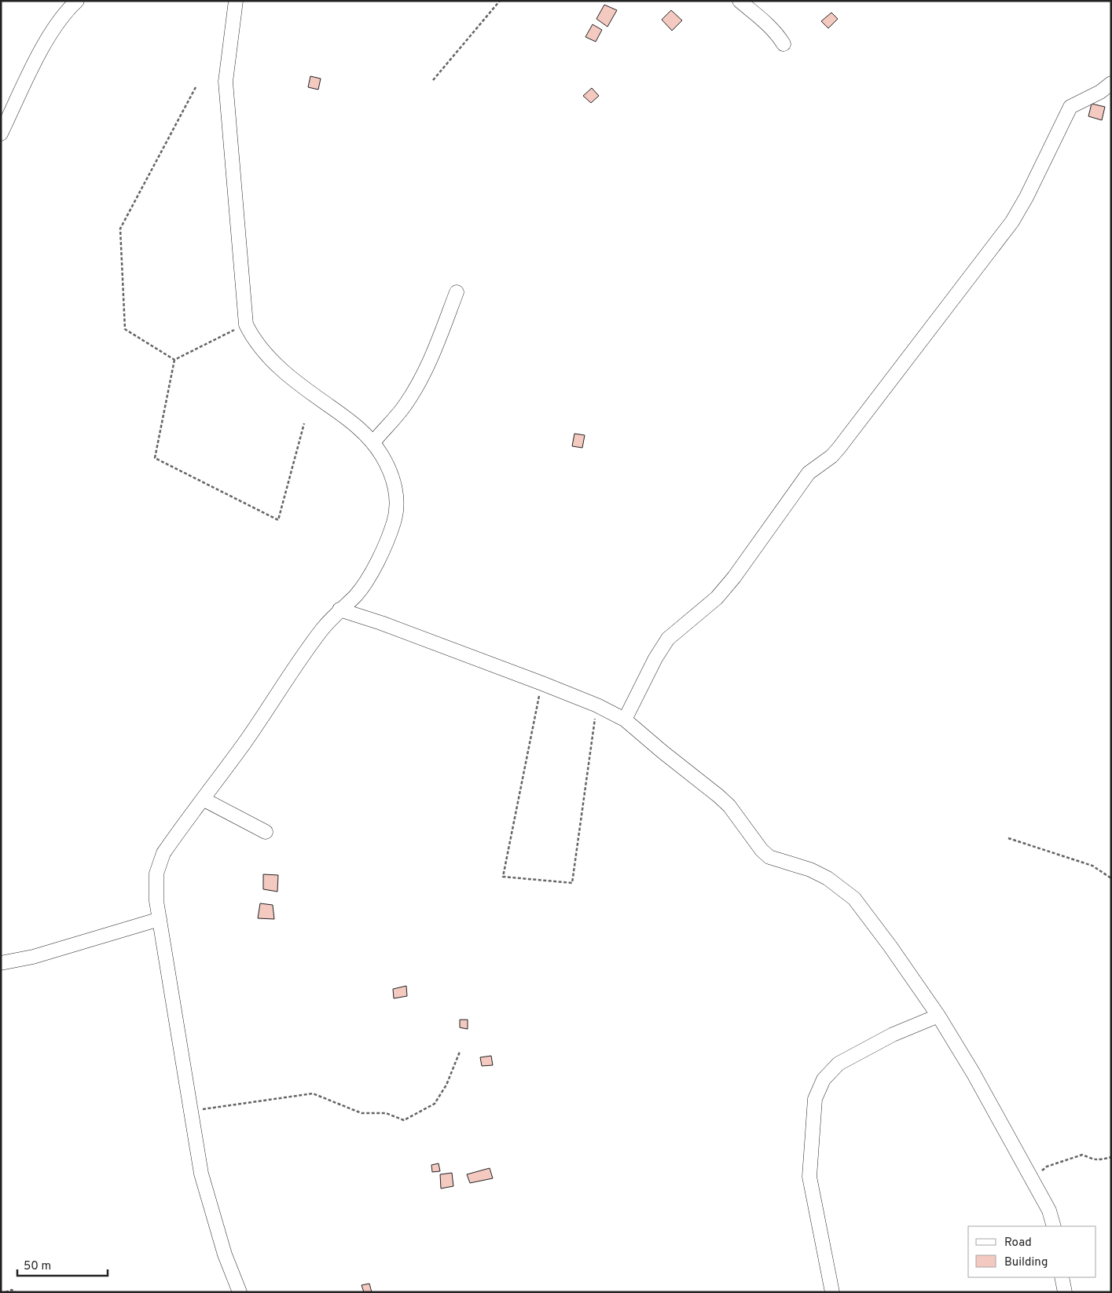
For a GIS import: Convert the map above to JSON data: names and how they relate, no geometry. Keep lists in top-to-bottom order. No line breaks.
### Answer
{"legend":["Road","Building"],"scale_bar":"50 m"}
